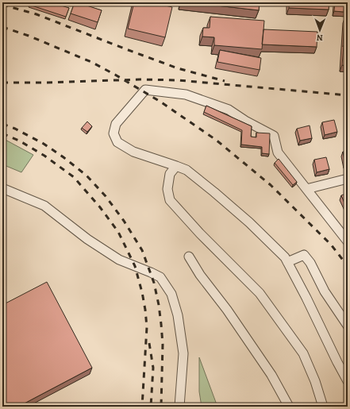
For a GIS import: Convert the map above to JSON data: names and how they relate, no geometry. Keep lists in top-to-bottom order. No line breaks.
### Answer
{"north":"bottom"}
